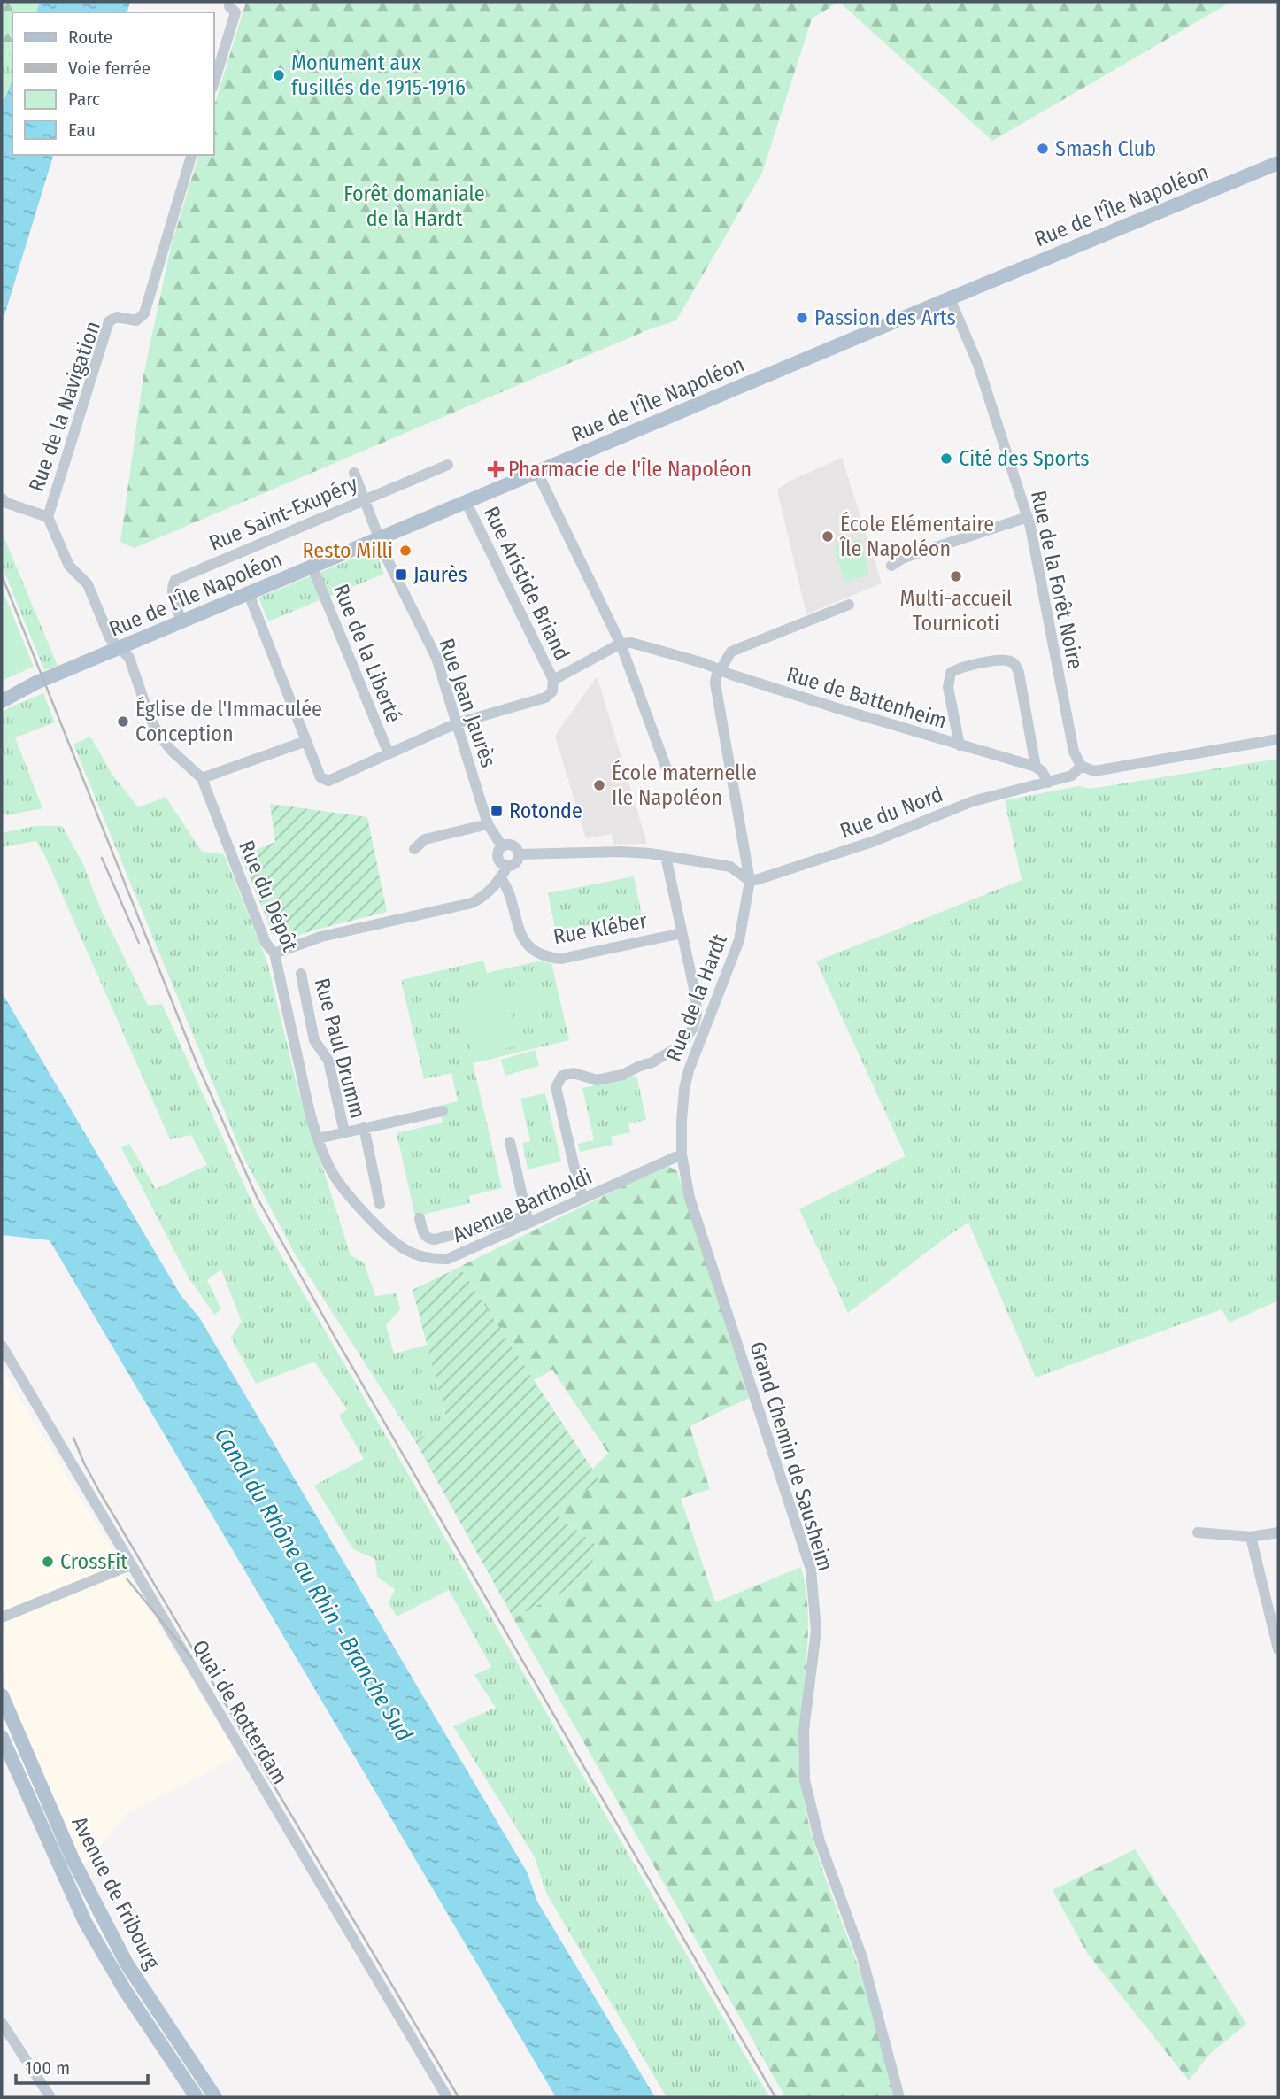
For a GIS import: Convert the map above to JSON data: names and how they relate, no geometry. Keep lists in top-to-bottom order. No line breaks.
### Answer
{"streets":{"main road":["Rue de l'Île Napoléon","Avenue de Fribourg"],"street":["Rue de la Navigation","Rue Saint-Exupéry","Rue de la Forêt Noire","Rue Aristide Briand","Rue de la Liberté","Rue de Battenheim","Rue Jean Jaurès","Rue du Nord","Rue du Dépôt","Rue Kléber","Rue de la Hardt","Rue Paul Drumm","Avenue Bartholdi","Grand Chemin de Sausheim","Quai de Rotterdam"]},"crossings":[["Rue de l'Île Napoléon","Rue de la Navigation"],["Rue de l'Île Napoléon","Rue Saint-Exupéry"],["Rue de l'Île Napoléon","Rue de la Forêt Noire"],["Rue de l'Île Napoléon","Rue Aristide Briand"],["Rue de l'Île Napoléon","Rue de la Liberté"],["Rue de l'Île Napoléon","Rue Jean Jaurès"],["Rue de la Navigation","Rue du Dépôt"],["Rue Saint-Exupéry","Rue Jean Jaurès"],["Rue de Battenheim","Rue de la Hardt"],["Rue du Nord","Rue de la Hardt"],["Rue du Dépôt","Avenue Bartholdi"],["Rue de la Hardt","Avenue Bartholdi"],["Rue de la Hardt","Grand Chemin de Sausheim"],["Avenue Bartholdi","Grand Chemin de Sausheim"]],"water":["Canal du Rhône au Rhin - Branche Sud"],"parks":["Forêt domaniale de la Hardt"],"places":{"other":["Monument aux fusillés de 1915-1916","Smash Club","Passion des Arts","Cité des Sports","École Elémentaire Île Napoléon","Resto Milli","Multi-accueil Tournicoti","Église de l'Immaculée Conception","École maternelle Ile Napoléon","CrossFit"],"health":["Pharmacie de l'Île Napoléon"],"transit":["Jaurès","Rotonde"]},"legend":["Route","Voie ferrée","Parc","Eau"],"scale_bar":"100 m"}
